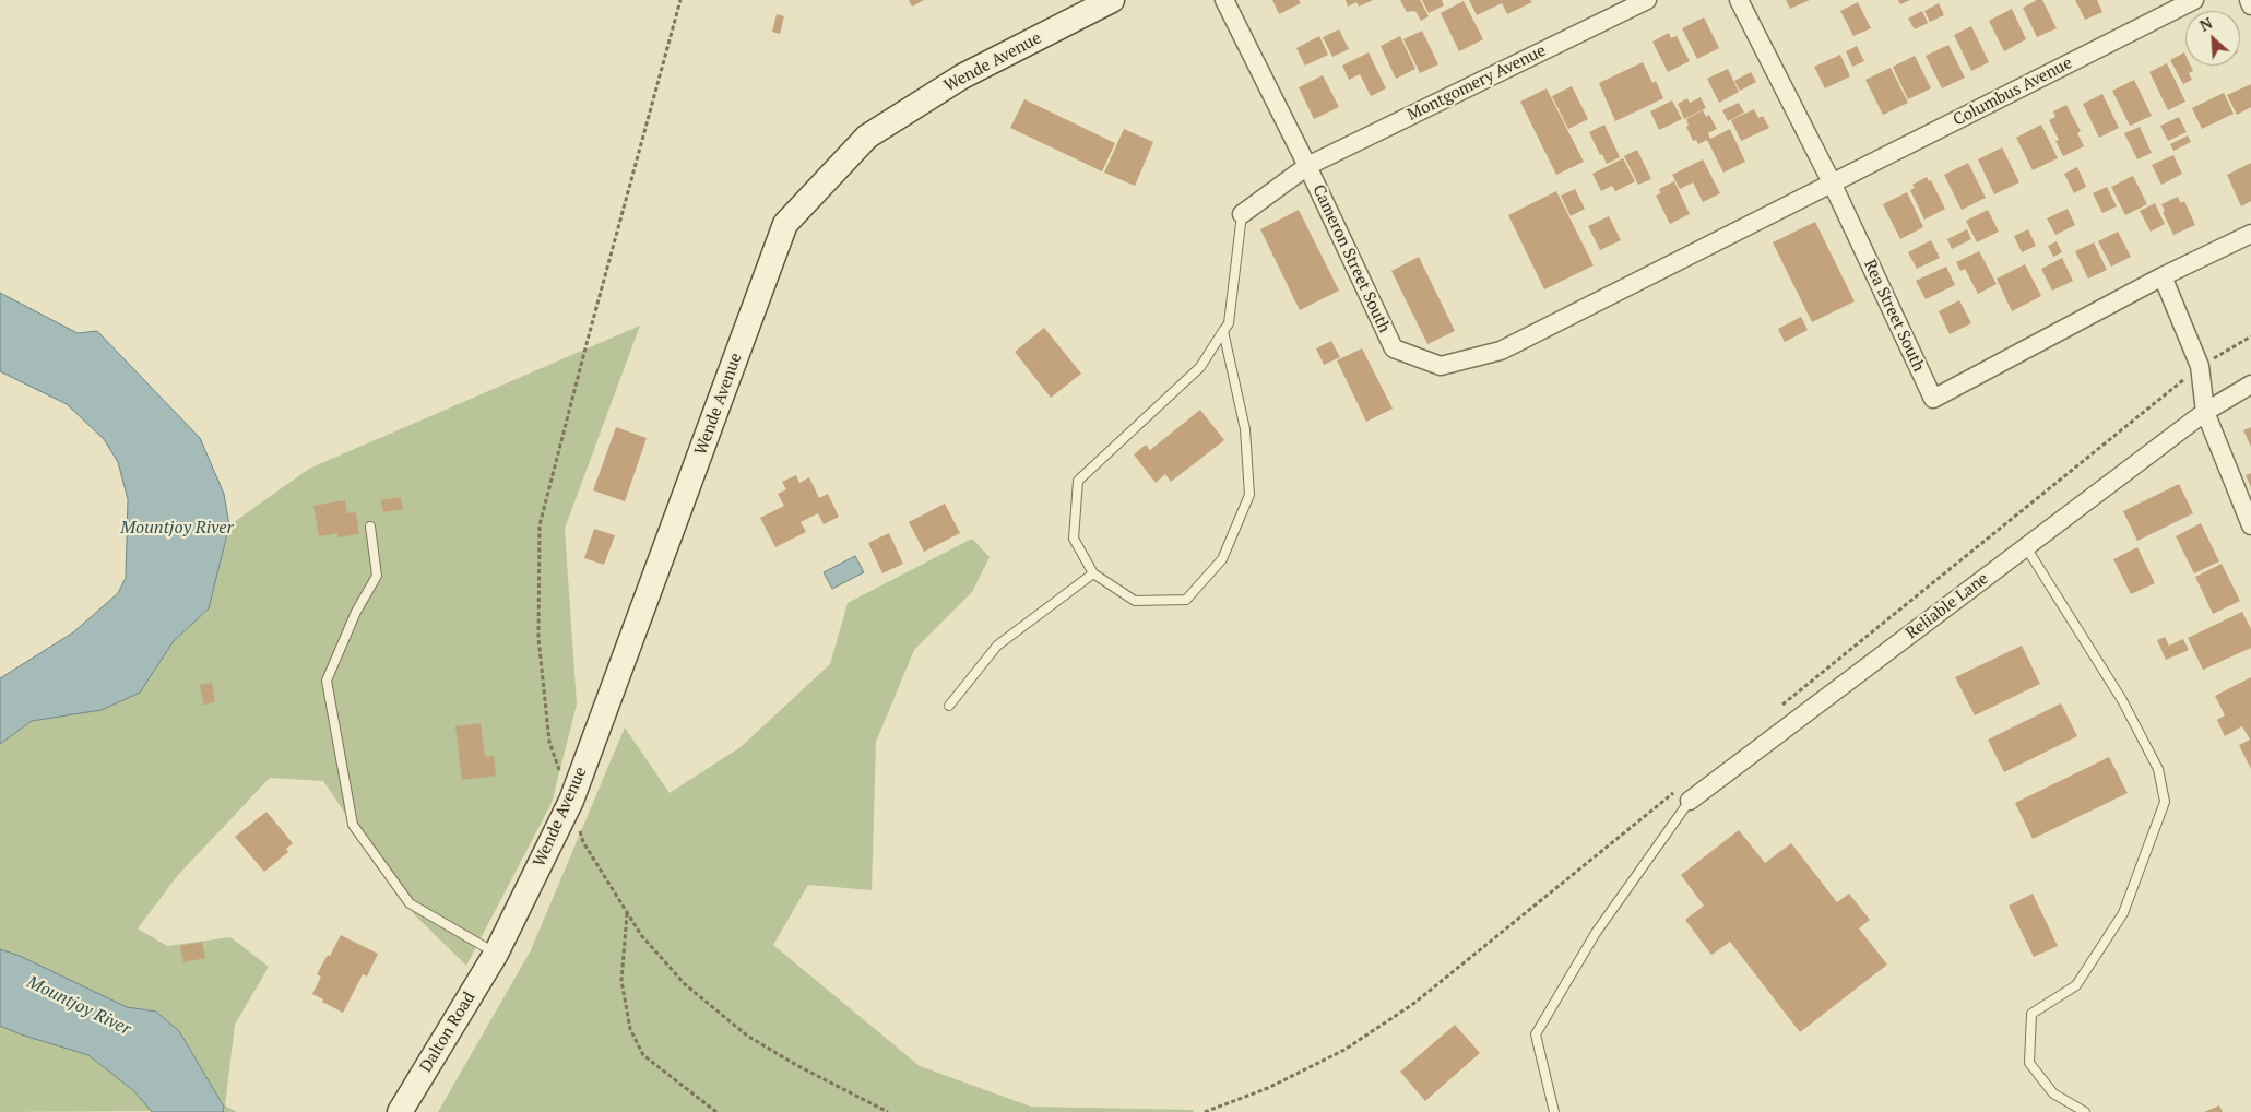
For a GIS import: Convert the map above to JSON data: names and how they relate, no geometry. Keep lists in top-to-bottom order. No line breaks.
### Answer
{"streets":{"street":["Wende Avenue","Montgomery Avenue","Columbus Avenue","Cameron Street South","Rea Street South","Reliable Lane","Dalton Road"]},"crossings":[["Wende Avenue","Dalton Road"],["Montgomery Avenue","Cameron Street South"],["Columbus Avenue","Cameron Street South"],["Columbus Avenue","Rea Street South"],["Cameron Street South","Rea Street South"]],"water":["Mountjoy River"],"north":"top left"}
